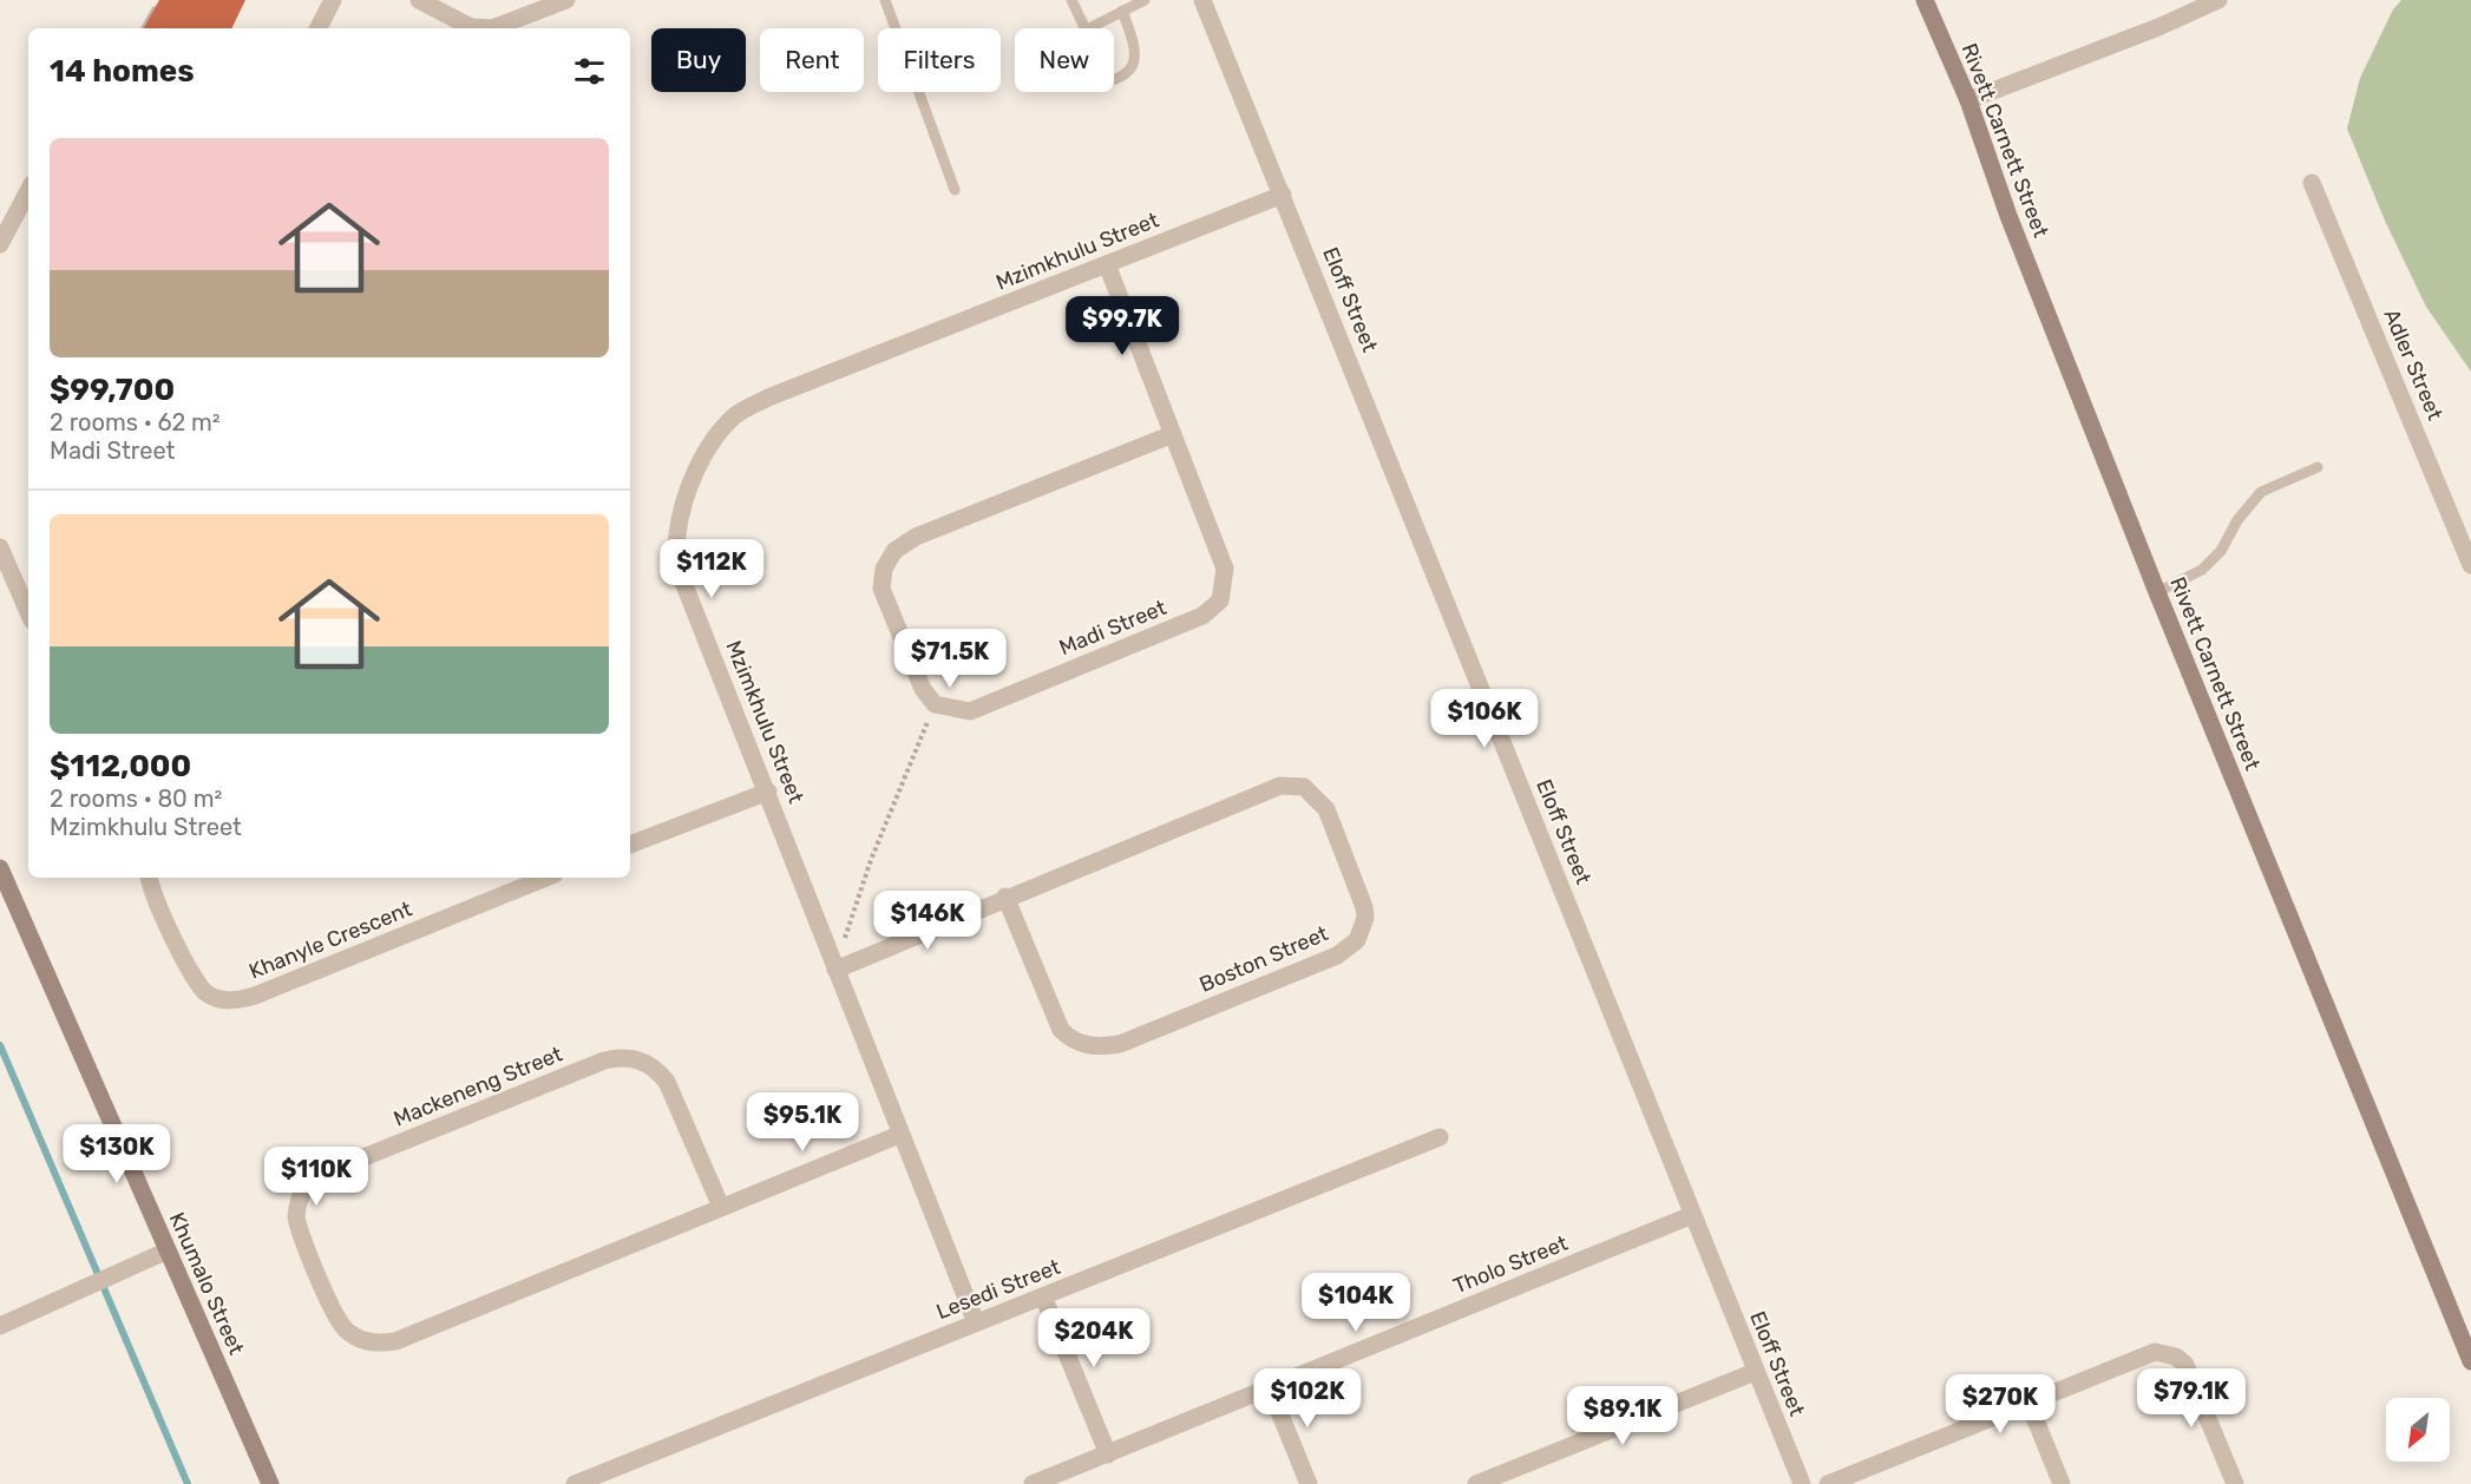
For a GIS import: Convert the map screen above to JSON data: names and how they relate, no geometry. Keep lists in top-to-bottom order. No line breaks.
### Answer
{"streets":{"main road":["Rivett Carnett Street","Khumalo Street"],"street":["Mzimkhulu Street","Eloff Street","Adler Street","Madi Street","Khanyle Crescent","Boston Street","Mackeneng Street","Tholo Street","Lesedi Street"]},"crossings":[["Mzimkhulu Street","Eloff Street"],["Mzimkhulu Street","Madi Street"],["Mzimkhulu Street","Boston Street"],["Mzimkhulu Street","Mackeneng Street"],["Mzimkhulu Street","Lesedi Street"],["Eloff Street","Tholo Street"]],"north":"bottom left","page":{"chip":["Buy","Rent","Filters","New"],"heading":"14 homes","list":[{"name":"$99,700","note":"2 rooms · 62 m² · Madi Street"},{"name":"$112,000","note":"2 rooms · 80 m² · Mzimkhulu Street"}],"price":["$99.7K","$112K","$71.5K","$106K","$146K","$95.1K","$130K","$110K","$104K","$204K","$102K","$79.1K","$270K","$89.1K"]}}
